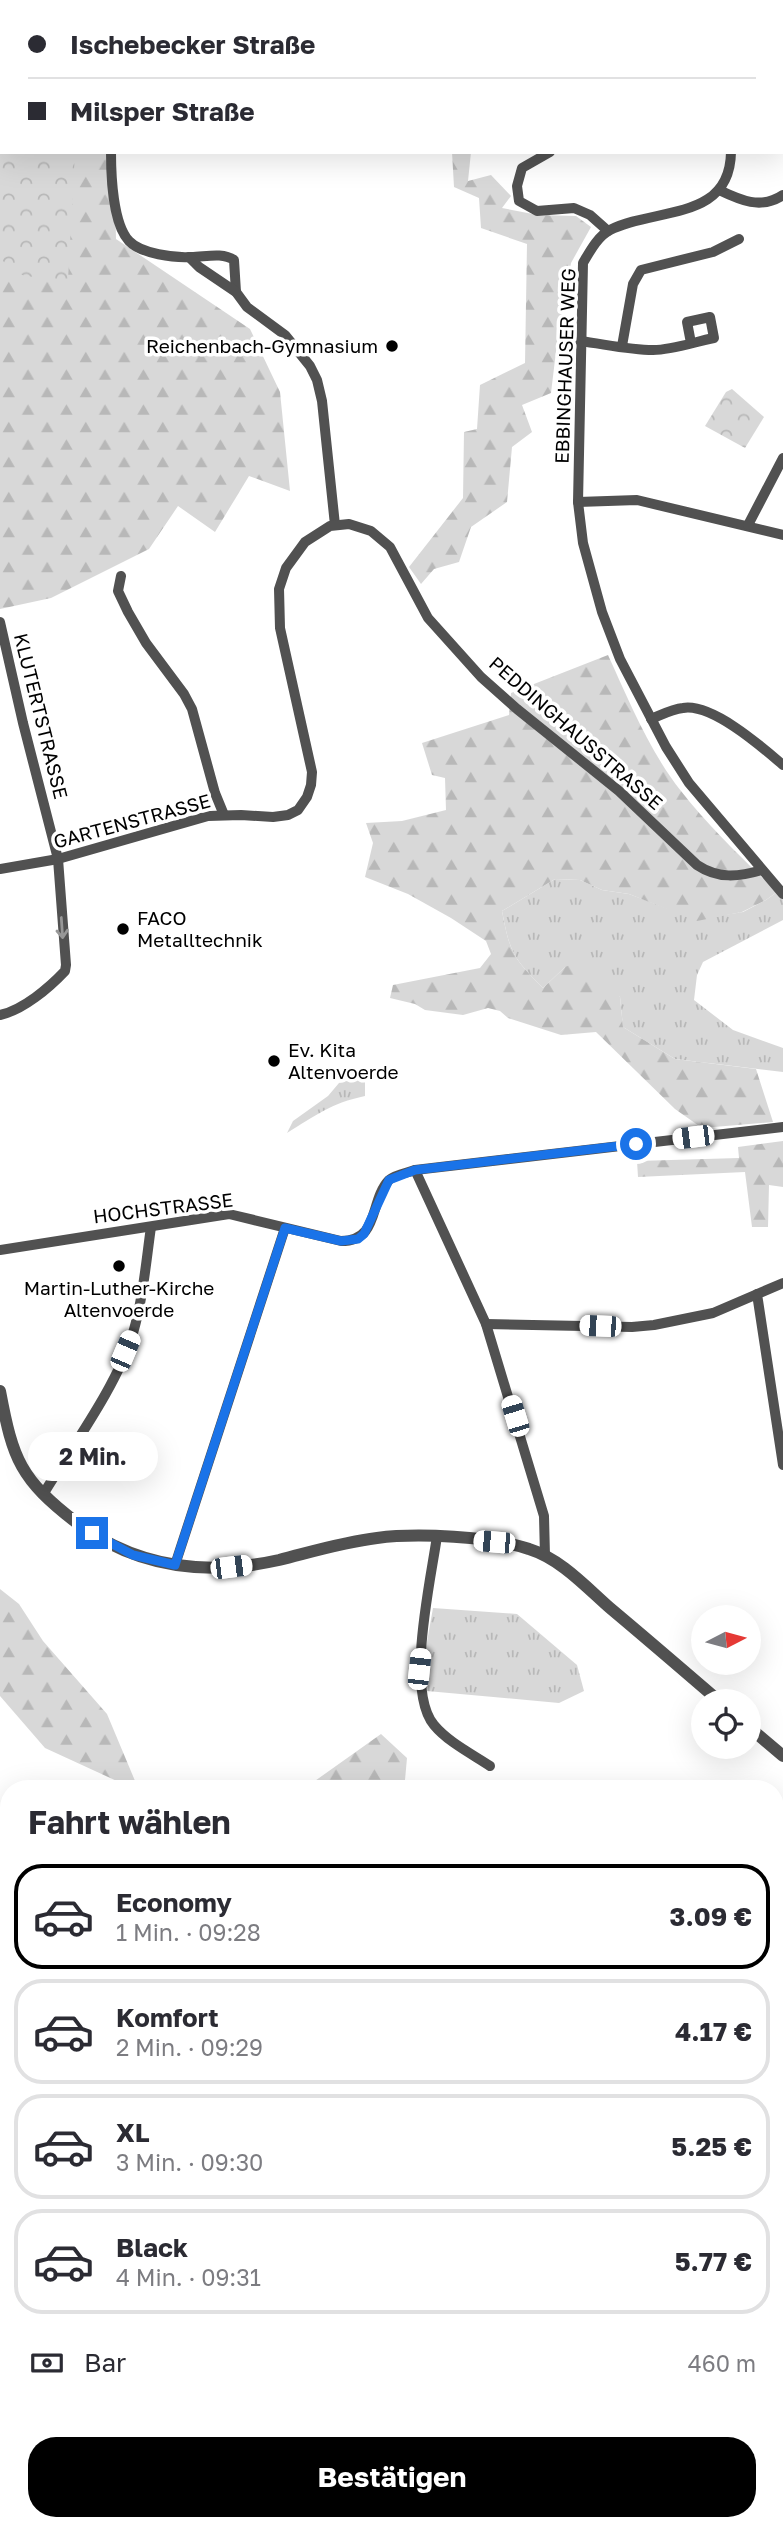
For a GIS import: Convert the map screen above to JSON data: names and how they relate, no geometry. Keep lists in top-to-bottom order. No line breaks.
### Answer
{"streets":{"street":["EBBINGHAUSER WEG","KLUTERTSTRASSE","PEDDINGHAUSSTRASSE","GARTENSTRASSE","HOCHSTRASSE"]},"crossings":[["EBBINGHAUSER WEG","PEDDINGHAUSSTRASSE"],["KLUTERTSTRASSE","GARTENSTRASSE"],["PEDDINGHAUSSTRASSE","GARTENSTRASSE"]],"one_way":["KLUTERTSTRASSE"],"places":["Reichenbach-Gymnasium","FACO Metalltechnik","Ev. Kita Altenvoerde","Martin-Luther-Kirche Altenvoerde"],"north":"right","page":{"banner":["Ischebecker Straße","Milsper Straße"],"bubble":"2 Min.","heading":"Fahrt wählen","list":[{"name":"Economy","note":"1 Min. · 09:28","value":"3.09 €"},{"name":"Komfort","note":"2 Min. · 09:29","value":"4.17 €"},{"name":"XL","note":"3 Min. · 09:30","value":"5.25 €"},{"name":"Black","note":"4 Min. · 09:31","value":"5.77 €"}],"pay":["Bar","460 m"],"buttons":"Bestätigen"}}
